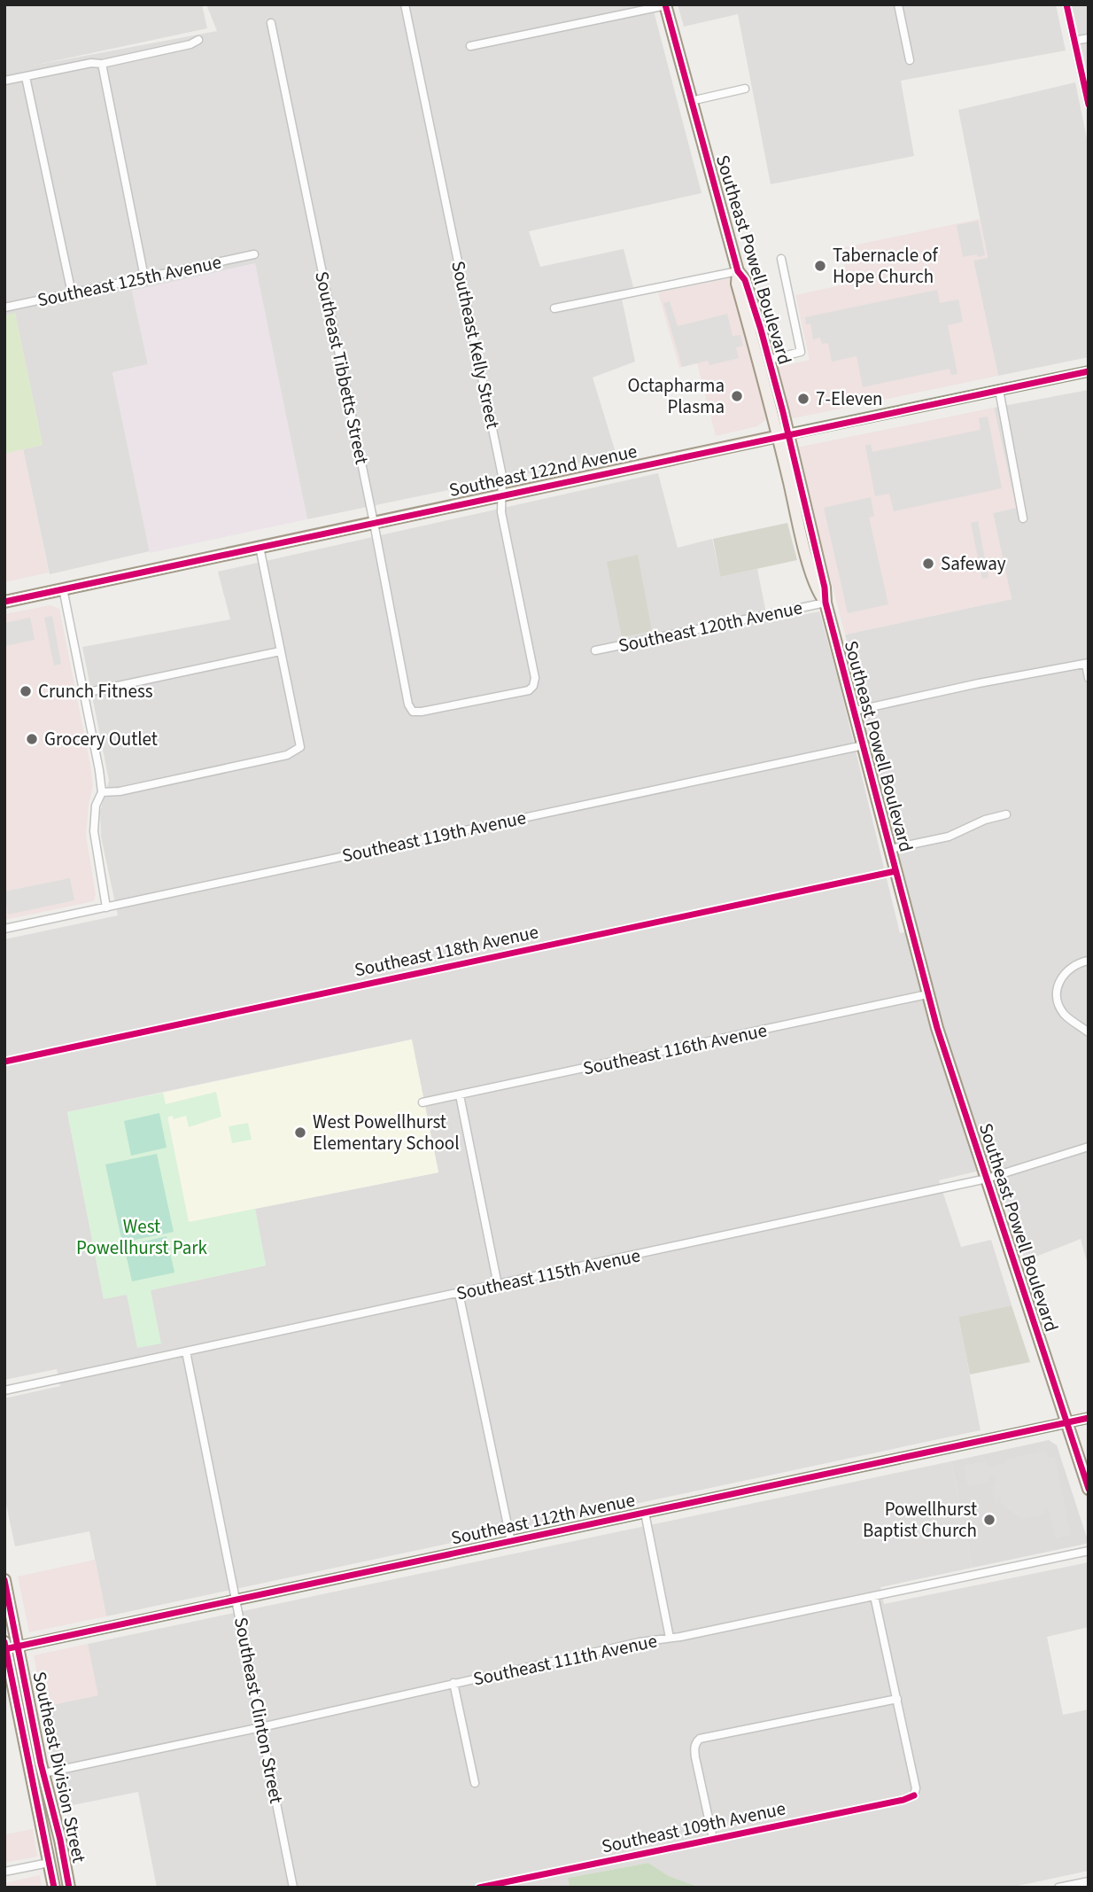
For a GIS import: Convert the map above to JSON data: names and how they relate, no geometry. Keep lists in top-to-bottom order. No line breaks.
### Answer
{"streets":{"main road":["Southeast Powell Boulevard","Southeast 122nd Avenue","Southeast 112th Avenue","Southeast Division Street"],"street":["Southeast 125th Avenue","Southeast Kelly Street","Southeast Tibbetts Street","Southeast 120th Avenue","Southeast 119th Avenue","Southeast 118th Avenue","Southeast 116th Avenue","Southeast 115th Avenue","Southeast 111th Avenue","Southeast Clinton Street","Southeast 109th Avenue"]},"crossings":[["Southeast Powell Boulevard","Southeast 122nd Avenue"],["Southeast Powell Boulevard","Southeast 120th Avenue"],["Southeast Powell Boulevard","Southeast 119th Avenue"],["Southeast Powell Boulevard","Southeast 118th Avenue"],["Southeast Powell Boulevard","Southeast 116th Avenue"],["Southeast Powell Boulevard","Southeast 115th Avenue"],["Southeast Powell Boulevard","Southeast 112th Avenue"],["Southeast Kelly Street","Southeast Tibbetts Street"],["Southeast Kelly Street","Southeast 122nd Avenue"],["Southeast Tibbetts Street","Southeast 122nd Avenue"],["Southeast 115th Avenue","Southeast Clinton Street"],["Southeast 112th Avenue","Southeast Clinton Street"],["Southeast 112th Avenue","Southeast Division Street"],["Southeast 111th Avenue","Southeast Clinton Street"],["Southeast 111th Avenue","Southeast Division Street"]],"parks":["West Powellhurst Park"],"places":["Tabernacle of Hope Church","Octapharma Plasma","7-Eleven","Safeway","Crunch Fitness","Grocery Outlet","West Powellhurst Elementary School","Powellhurst Baptist Church"]}
